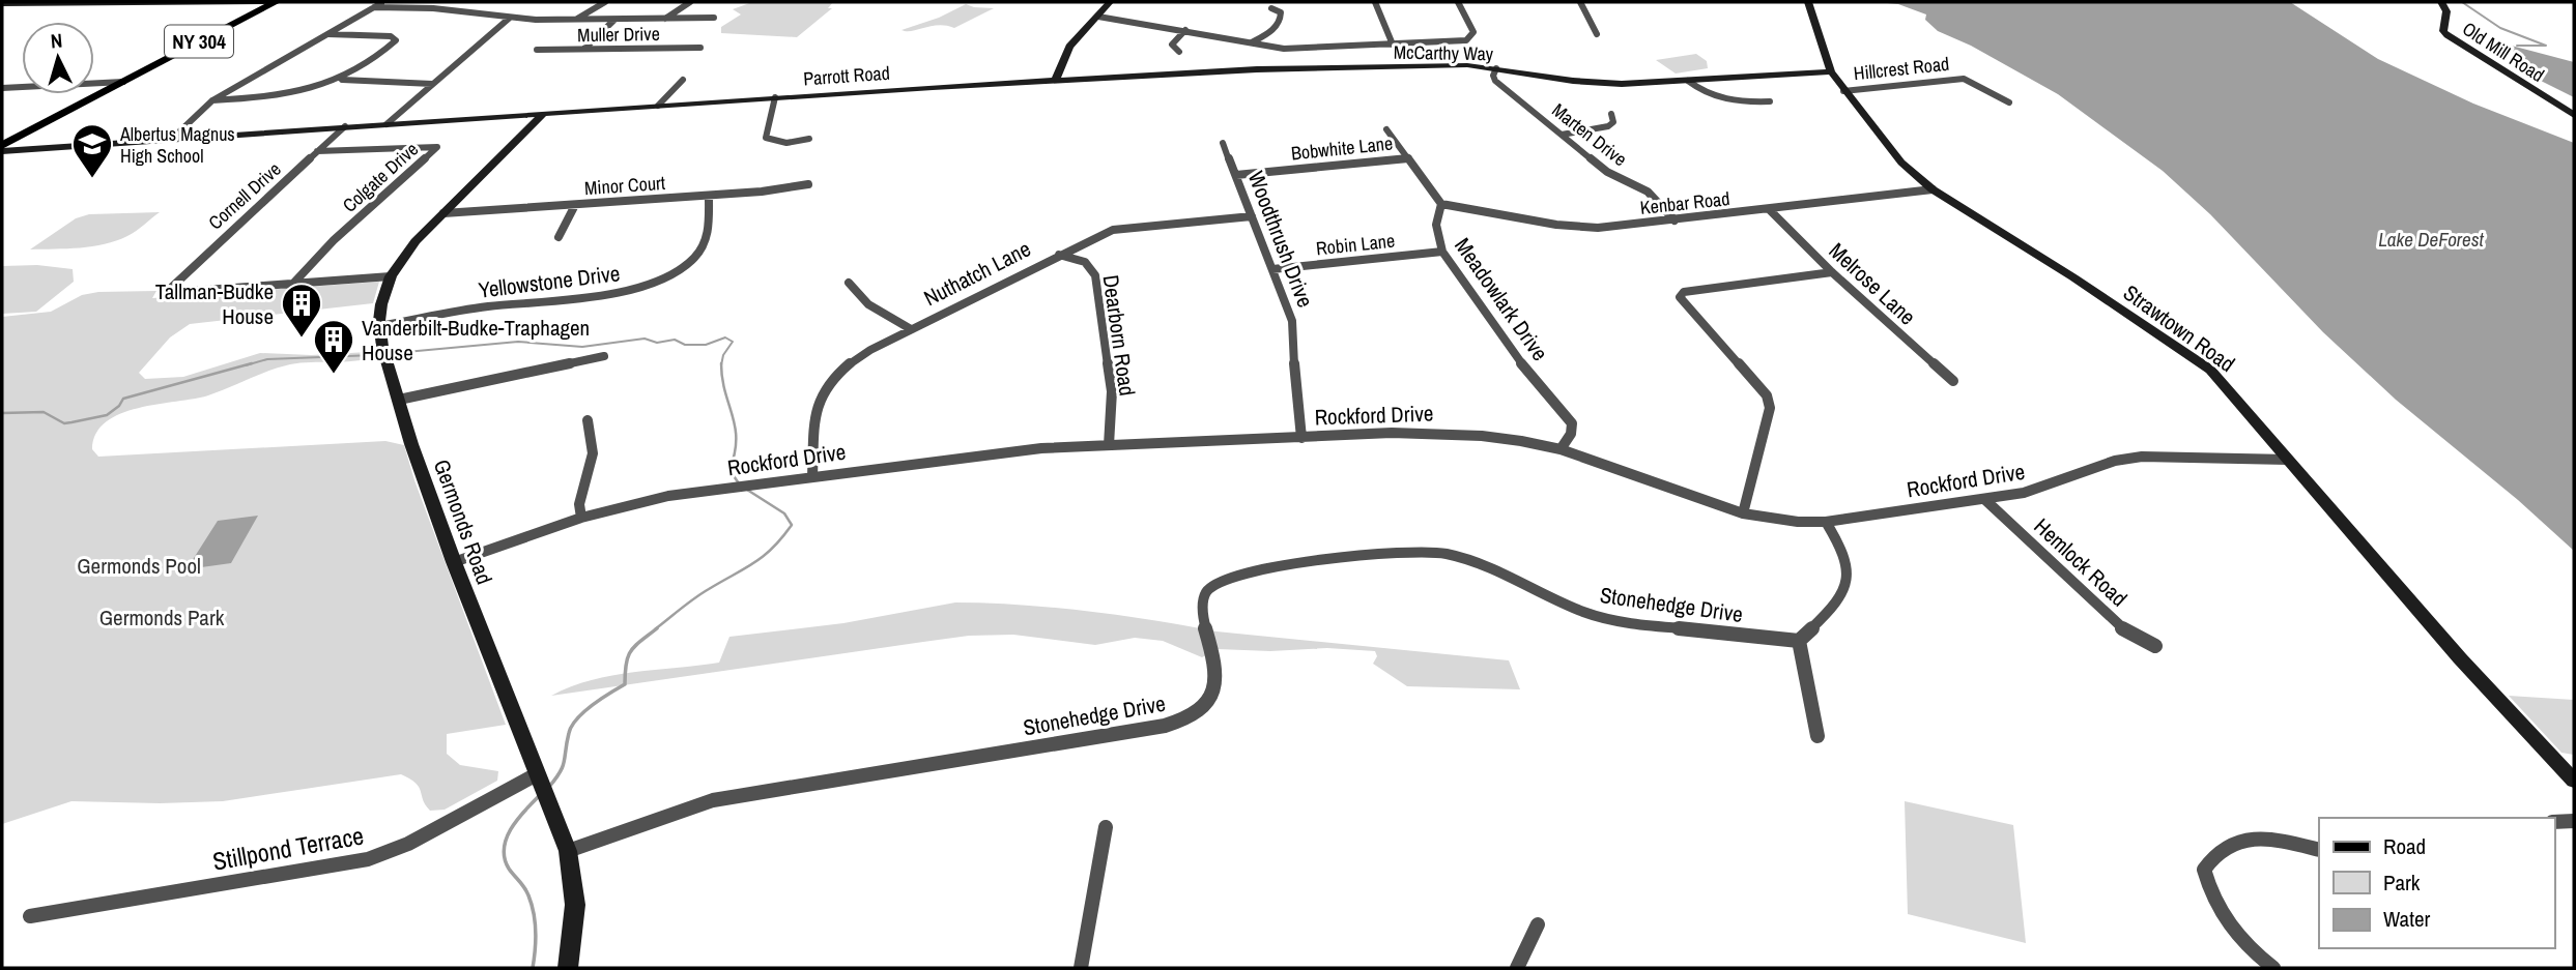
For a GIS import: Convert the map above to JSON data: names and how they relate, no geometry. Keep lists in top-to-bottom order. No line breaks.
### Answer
{"streets":{"main road":["NY 304"],"street":["Muller Drive","Old Mill Road","McCarthy Way","Hillcrest Road","Parrott Road","Marten Drive","Bobwhite Lane","Colgate Drive","Minor Court","Cornell Drive","Kenbar Road","Woodthrush Drive","Robin Lane","Nuthatch Lane","Yellowstone Drive","Melrose Lane","Meadowlark Drive","Strawtown Road","Dearborn Road","Rockford Drive","Germonds Road","Hemlock Road","Stonehedge Drive","Stillpond Terrace"]},"crossings":[["McCarthy Way","Parrott Road"],["McCarthy Way","Marten Drive"],["McCarthy Way","Strawtown Road"],["Hillcrest Road","Strawtown Road"],["Parrott Road","Germonds Road"],["Marten Drive","Kenbar Road"],["Bobwhite Lane","Woodthrush Drive"],["Colgate Drive","Cornell Drive"],["Minor Court","Yellowstone Drive"],["Minor Court","Germonds Road"],["Kenbar Road","Melrose Lane"],["Kenbar Road","Meadowlark Drive"],["Kenbar Road","Strawtown Road"],["Woodthrush Drive","Robin Lane"],["Woodthrush Drive","Nuthatch Lane"],["Woodthrush Drive","Rockford Drive"],["Robin Lane","Meadowlark Drive"],["Nuthatch Lane","Dearborn Road"],["Nuthatch Lane","Rockford Drive"],["Yellowstone Drive","Germonds Road"],["Meadowlark Drive","Rockford Drive"],["Strawtown Road","Rockford Drive"],["Dearborn Road","Rockford Drive"],["Rockford Drive","Germonds Road"],["Rockford Drive","Hemlock Road"],["Germonds Road","Stonehedge Drive"],["Germonds Road","Stillpond Terrace"]],"water":["Lake DeForest"],"parks":["Germonds Pool","Germonds Park"],"places":{"school or university":["Albertus Magnus High School"],"building":["Tallman-Budke House","Vanderbilt-Budke-Traphagen House"]},"legend":["Road","Park","Water"],"north":"top"}
